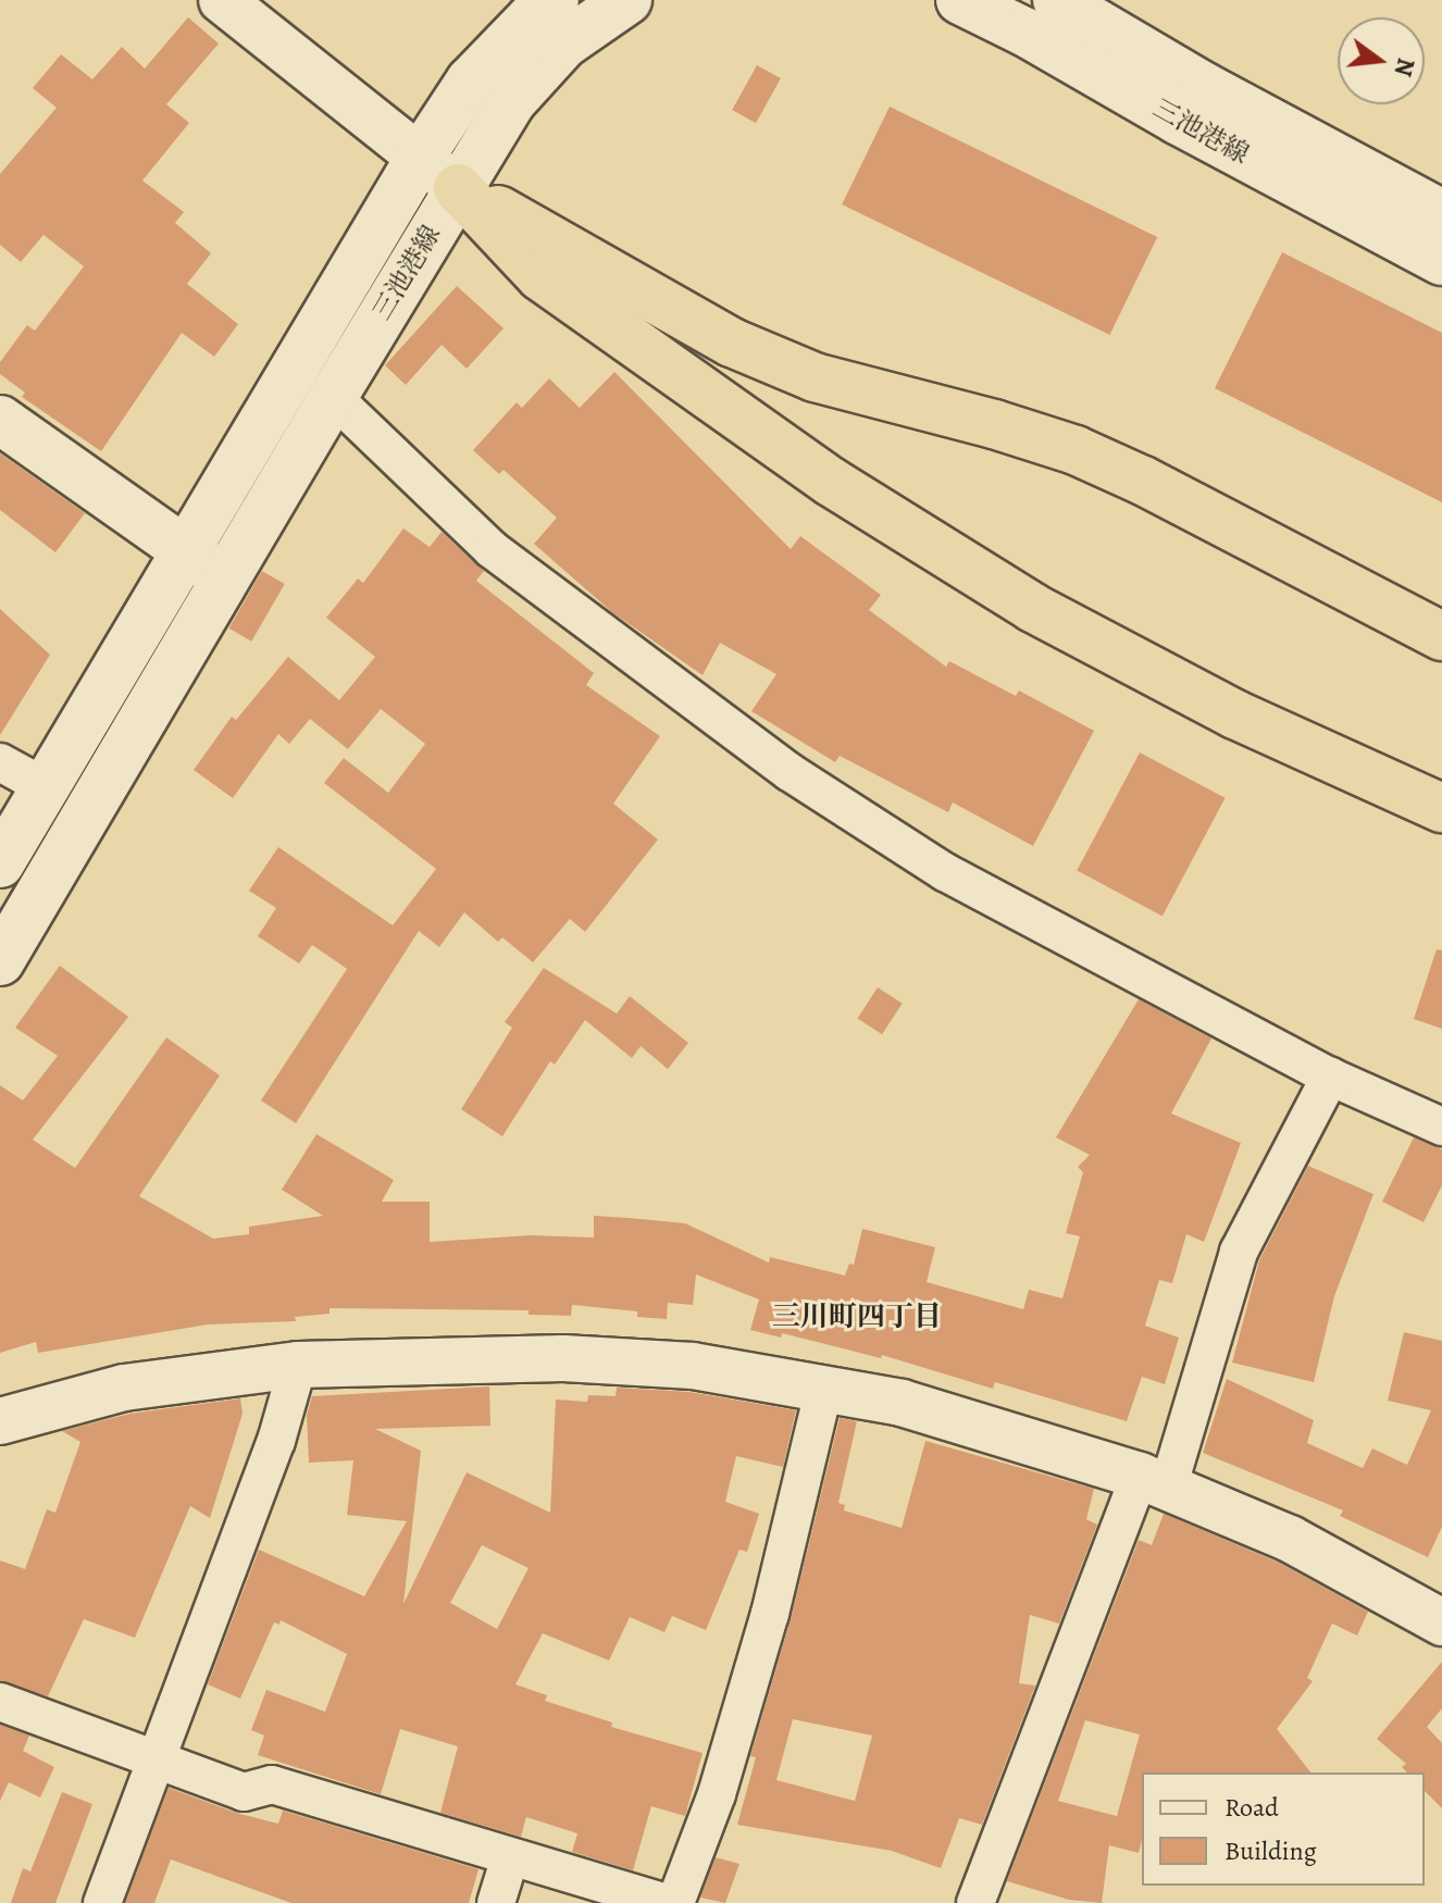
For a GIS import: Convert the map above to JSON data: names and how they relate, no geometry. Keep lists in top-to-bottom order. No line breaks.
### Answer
{"streets":{"main road":["三池港線"]},"districts":["三川町四丁目"],"legend":["Road","Building"],"north":"right"}
